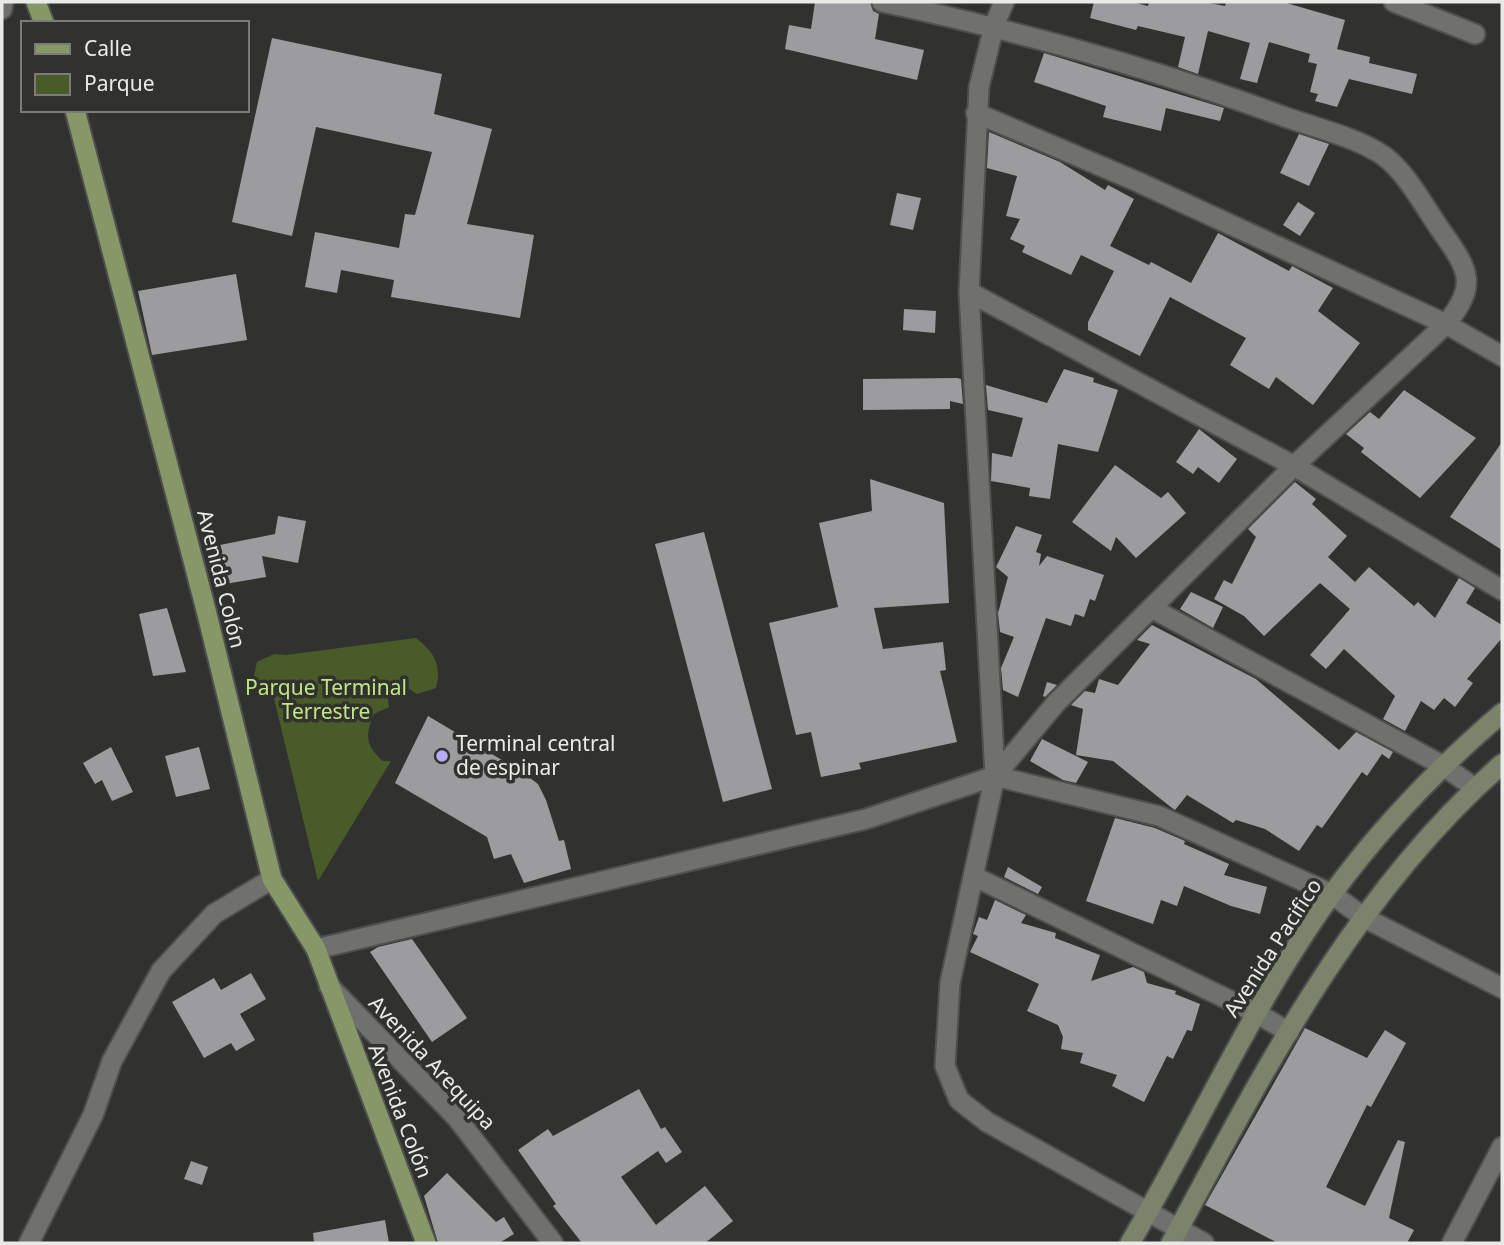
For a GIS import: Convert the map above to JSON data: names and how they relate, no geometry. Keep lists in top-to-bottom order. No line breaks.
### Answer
{"streets":{"main road":["Avenida Colón","Avenida Pacifico"],"street":["Avenida Arequipa"]},"crossings":[["Avenida Colón","Avenida Arequipa"]],"parks":["Parque Terminal Terrestre"],"places":["Terminal central de espinar"],"legend":["Calle","Parque"]}
